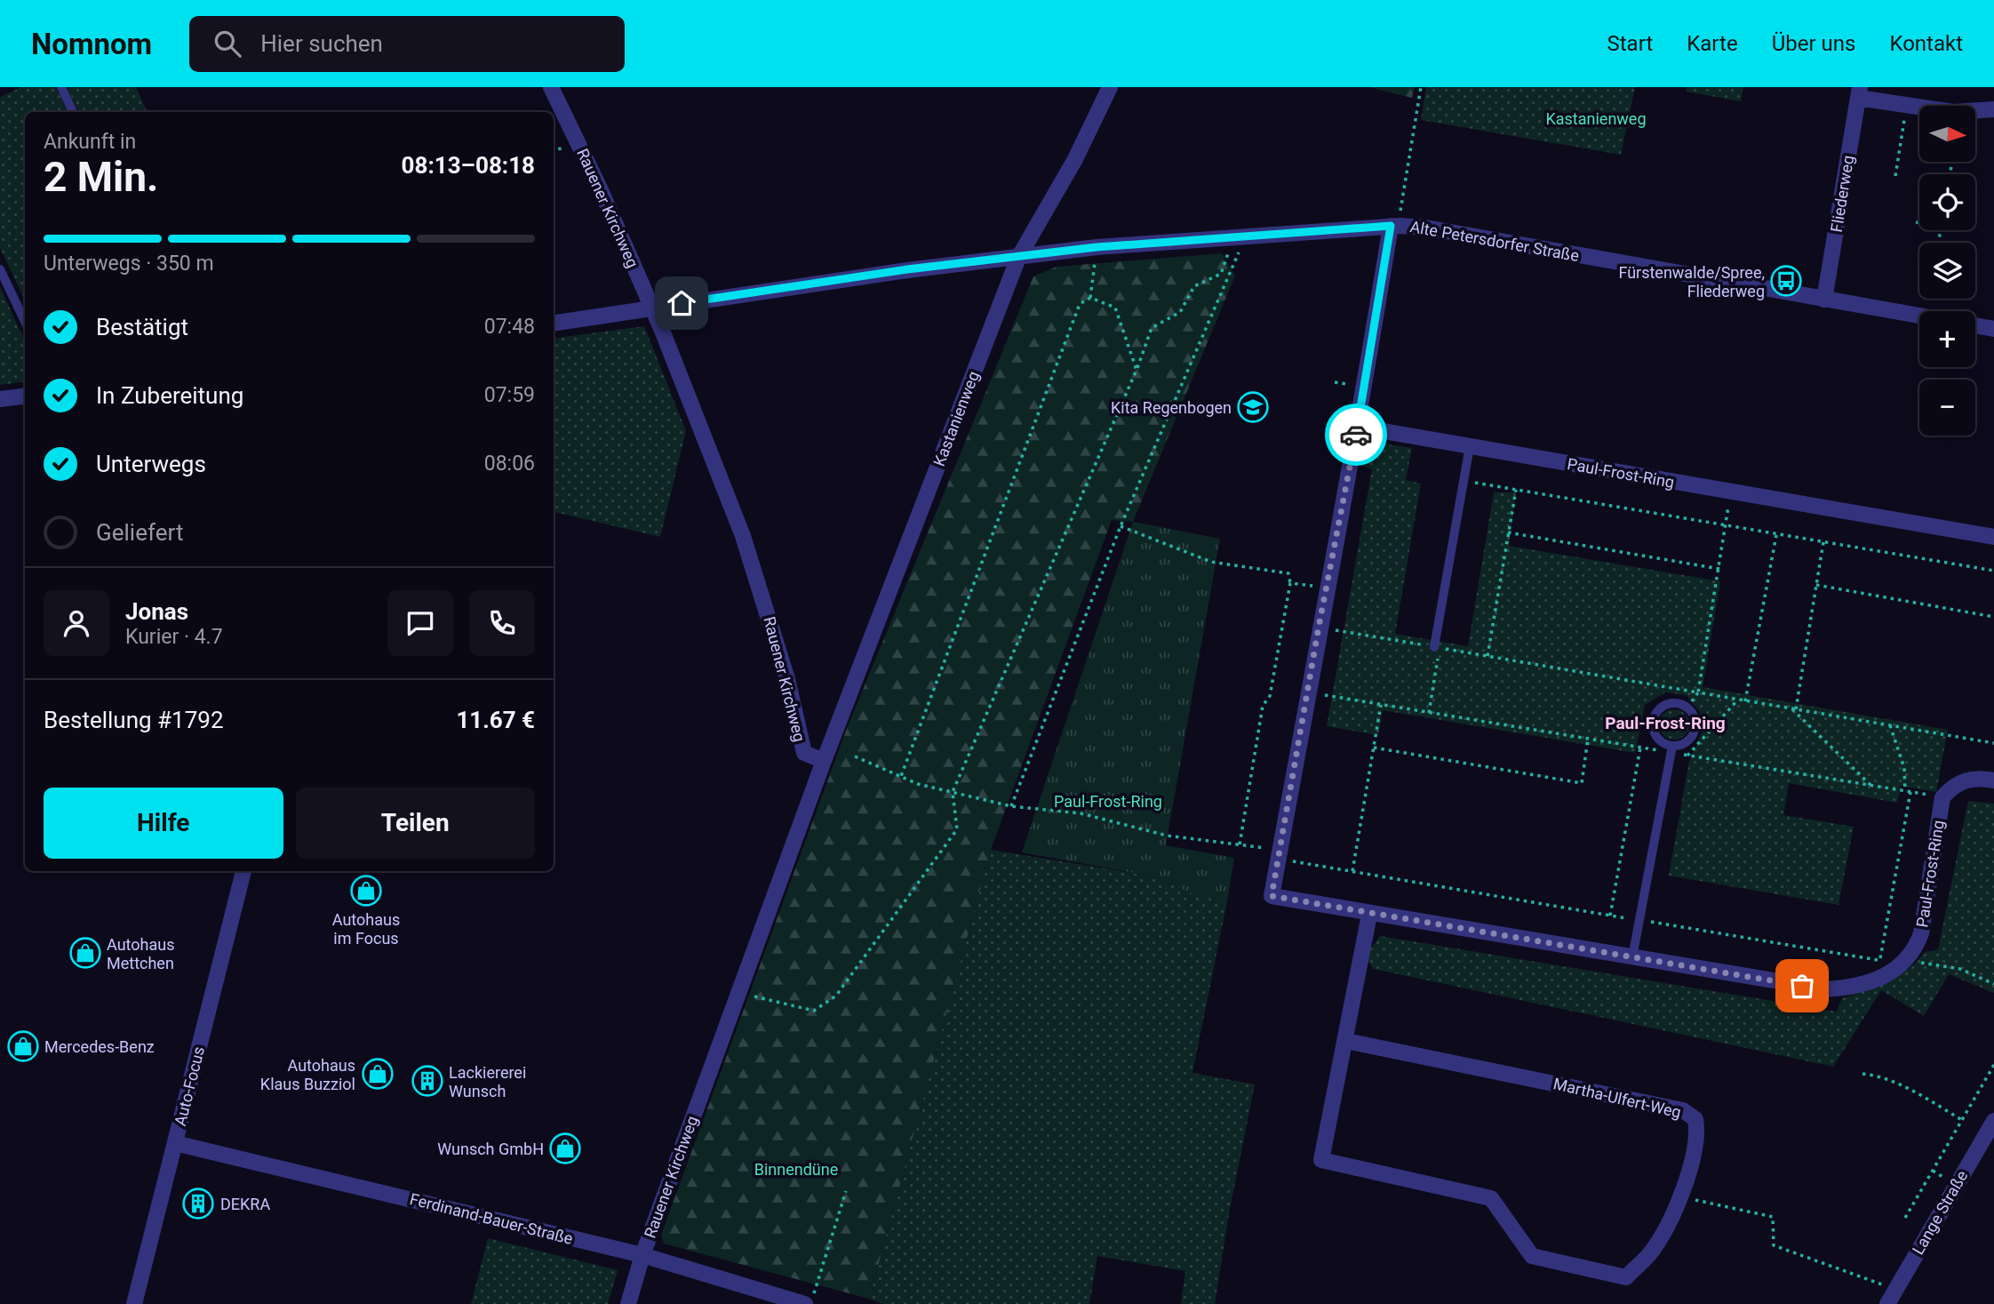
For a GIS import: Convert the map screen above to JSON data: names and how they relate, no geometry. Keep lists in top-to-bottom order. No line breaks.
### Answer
{"streets":{"street":["Fliederweg","Rauener Kirchweg","Alte Petersdorfer Straße","Kastanienweg","Paul-Frost-Ring","Auto-Focus","Martha-Ulfert-Weg","Lange Straße","Ferdinand-Bauer-Straße"]},"crossings":[["Fliederweg","Alte Petersdorfer Straße"],["Rauener Kirchweg","Alte Petersdorfer Straße"],["Rauener Kirchweg","Kastanienweg"],["Rauener Kirchweg","Ferdinand-Bauer-Straße"],["Alte Petersdorfer Straße","Kastanienweg"],["Auto-Focus","Ferdinand-Bauer-Straße"]],"districts":["Paul-Frost-Ring"],"parks":["Kastanienweg","Paul-Frost-Ring","Binnendüne"],"places":{"bus stop":["Fürstenwalde/Spree, Fliederweg"],"school or university":["Kita Regenbogen"],"shop":["Autohaus im Focus","Autohaus Mettchen","Mercedes-Benz","Autohaus Klaus Buzziol","Wunsch GmbH"],"building":["Lackiererei Wunsch","DEKRA"]},"north":"right","page":{"header":"Nomnom","search":"Hier suchen","nav":["Start","Karte","Über uns","Kontakt"],"map_buttons":["+","−"],"heading":["2 Min.","Ankunft in","08:13–08:18"],"panel":["Jonas","Kurier · 4.7","Bestellung #1792","11.67 €"],"bar":"Unterwegs · 350 m","list":[["Bestätigt","07:48"],["In Zubereitung","07:59"],["Unterwegs","08:06"],"Geliefert"],"buttons":["Hilfe","Teilen"]}}
